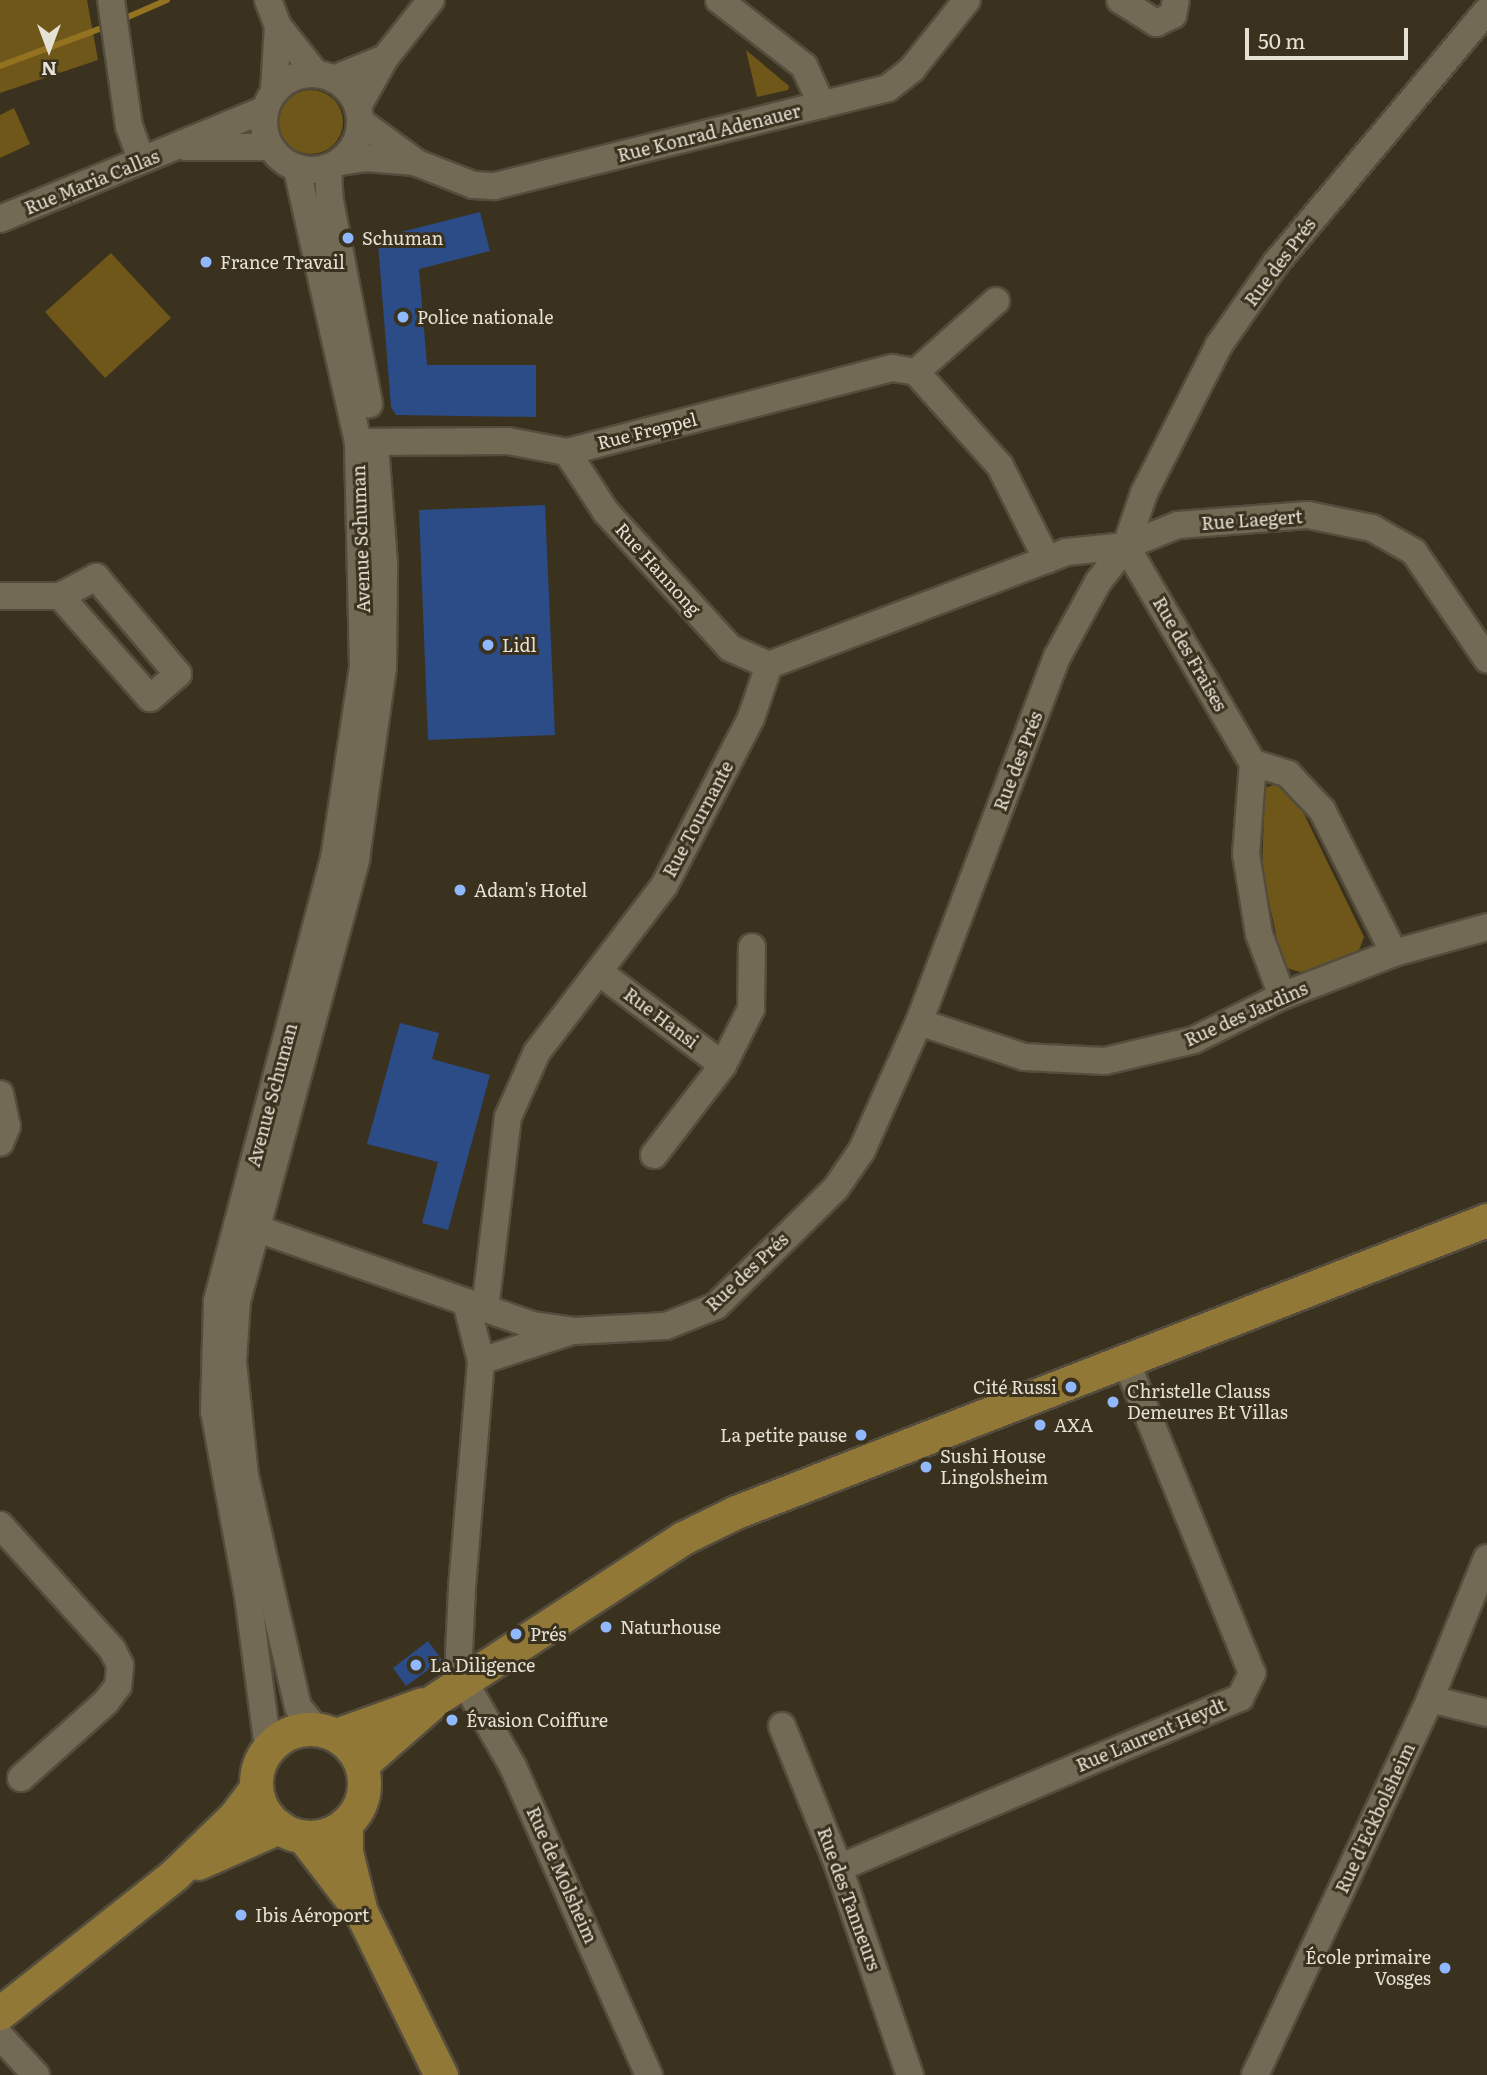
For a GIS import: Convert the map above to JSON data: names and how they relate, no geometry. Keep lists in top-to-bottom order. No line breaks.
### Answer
{"streets":{"street":["Rue Konrad Adenauer","Rue Maria Callas","Rue des Prés","Rue Freppel","Rue Laegert","Avenue Schuman","Rue Hannong","Rue des Fraises","Rue Tournante","Rue des Jardins","Rue Hansi","Rue Laurent Heydt","Rue d'Eckbolsheim","Rue de Molsheim","Rue des Tanneurs"]},"crossings":[["Rue Konrad Adenauer","Rue Maria Callas"],["Rue Konrad Adenauer","Avenue Schuman"],["Rue Maria Callas","Avenue Schuman"],["Rue des Prés","Rue Laegert"],["Rue des Prés","Avenue Schuman"],["Rue des Prés","Rue des Fraises"],["Rue des Prés","Rue Tournante"],["Rue des Prés","Rue des Jardins"],["Rue Freppel","Avenue Schuman"],["Rue Freppel","Rue Hannong"],["Rue Laegert","Rue des Fraises"],["Rue Hannong","Rue Tournante"],["Rue Tournante","Rue Hansi"],["Rue Laurent Heydt","Rue des Tanneurs"]],"places":["Schuman","France Travail","Police nationale","Lidl","Adam's Hotel","Cité Russi","Christelle Clauss Demeures Et Villas","AXA","La petite pause","Sushi House Lingolsheim","Naturhouse","Prés","La Diligence","Évasion Coiffure","Ibis Aéroport","École primaire Vosges"],"scale_bar":"50 m","north":"bottom"}
